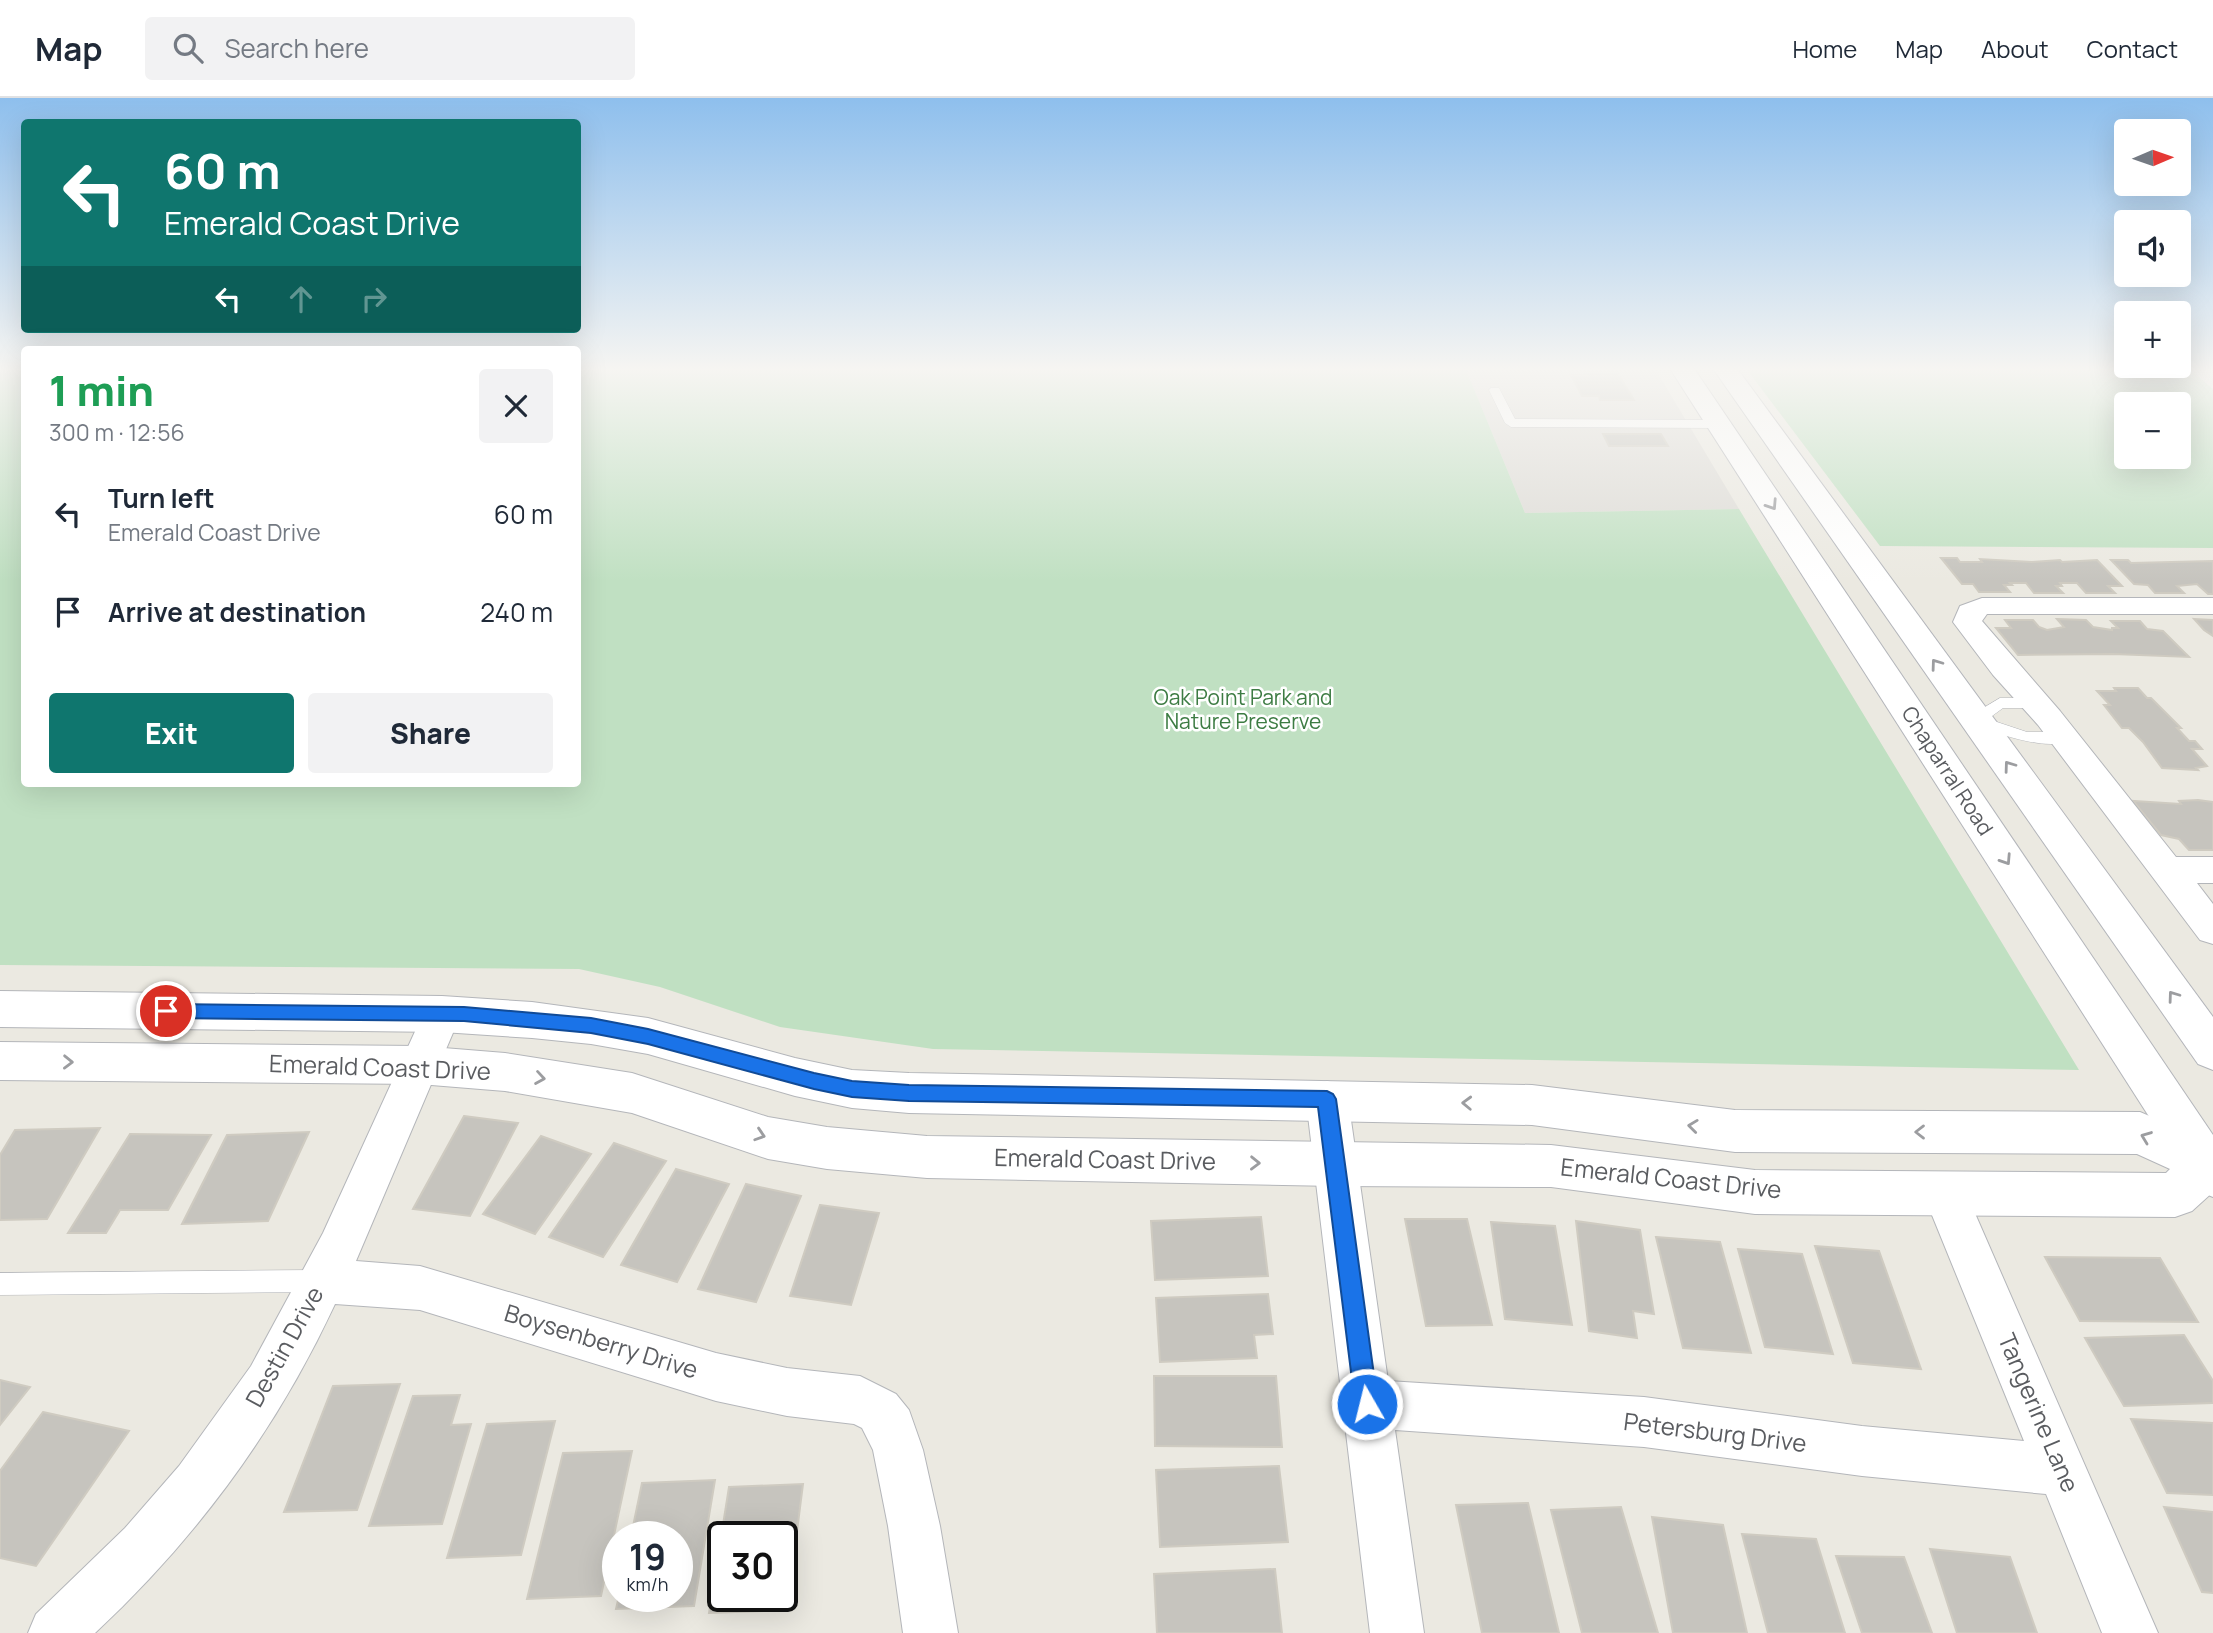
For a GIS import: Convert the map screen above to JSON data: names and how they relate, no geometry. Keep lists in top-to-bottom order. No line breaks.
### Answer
{"streets":{"street":["Chaparral Road","Emerald Coast Drive","Boysenberry Drive","Destin Drive","Tangerine Lane","Petersburg Drive"]},"crossings":[["Chaparral Road","Emerald Coast Drive"],["Emerald Coast Drive","Destin Drive"],["Emerald Coast Drive","Tangerine Lane"],["Boysenberry Drive","Destin Drive"],["Tangerine Lane","Petersburg Drive"]],"parks":["Oak Point Park and Nature Preserve"],"north":"right","page":{"header":"Map","search":"Search here","nav":["Home","Map","About","Contact"],"map_buttons":["+","−"],"turn":["60 m","Emerald Coast Drive"],"heading":["1 min","300 m · 12:56"],"list":[{"name":"Turn left","note":"Emerald Coast Drive","value":"60 m"},{"name":"Arrive at destination","value":"240 m"}],"buttons":["Exit","Share"],"speed":"19 km/h","limit":"30"}}
